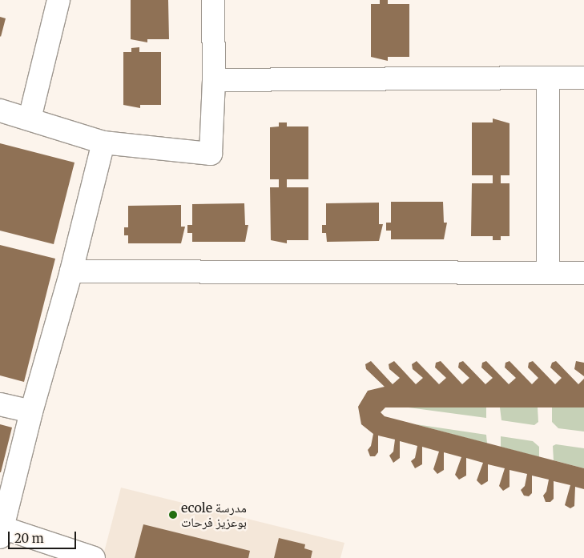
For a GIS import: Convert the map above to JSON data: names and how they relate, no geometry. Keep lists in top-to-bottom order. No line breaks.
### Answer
{"places":["ecole مدرسة بوعزيز فرحات"],"scale_bar":"20 m"}
